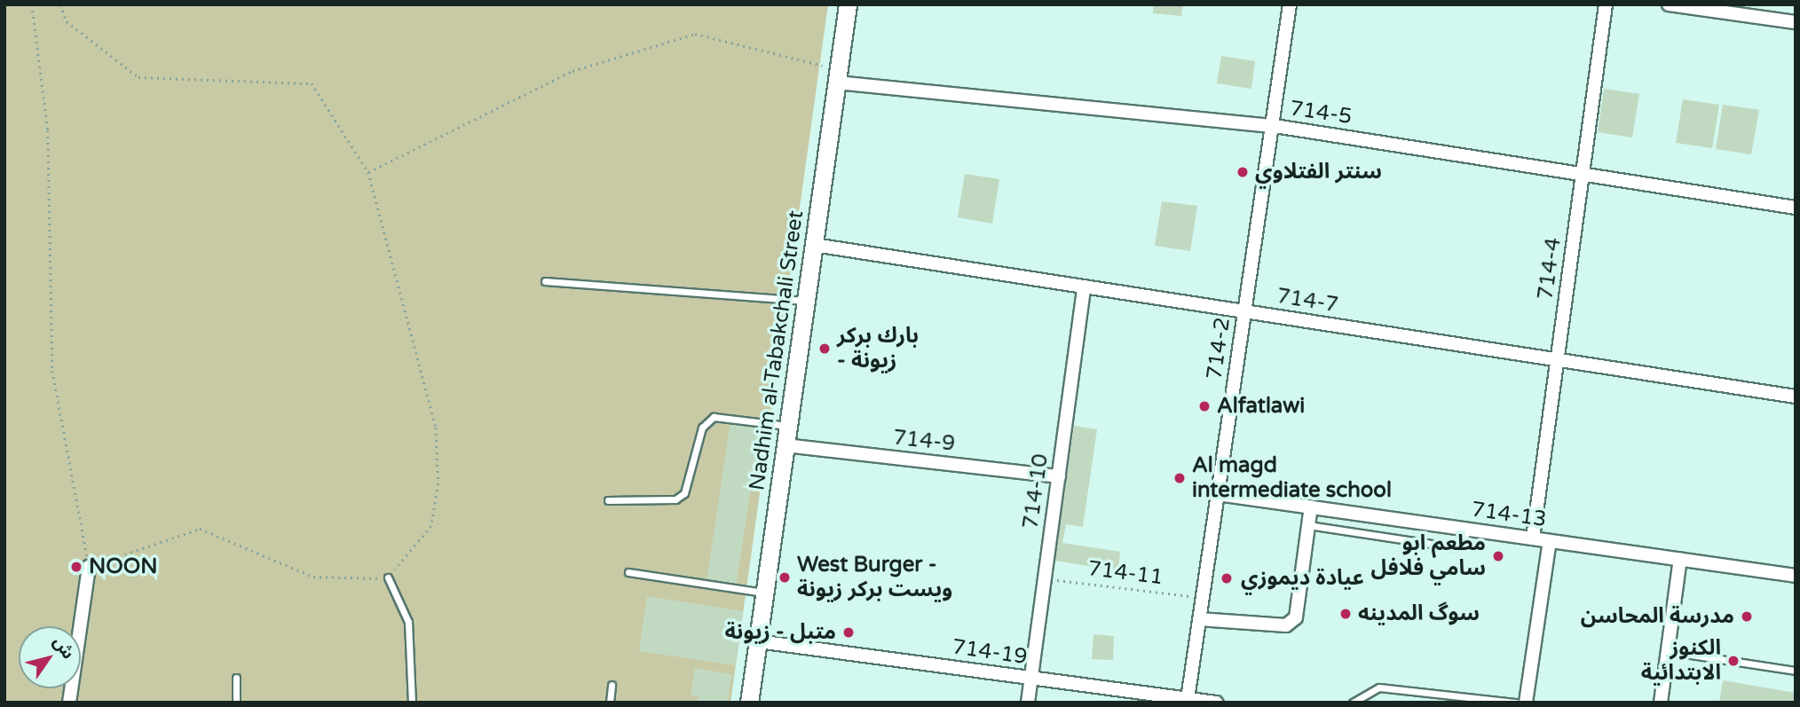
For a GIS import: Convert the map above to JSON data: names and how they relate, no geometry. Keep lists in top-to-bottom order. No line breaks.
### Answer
{"streets":{"main road":["Nadhim al-Tabakchali Street"],"street":["714-5","714-4","714-7","714-2","714-9","714-10","714-13","714-19"],"path":["714-11"]},"crossings":[["714-5","714-4"],["714-5","714-2"],["714-5","Nadhim al-Tabakchali Street"],["714-4","714-7"],["714-4","714-13"],["714-7","714-2"],["714-7","Nadhim al-Tabakchali Street"],["714-7","714-10"],["714-2","714-13"],["714-2","714-11"],["714-2","714-19"],["Nadhim al-Tabakchali Street","714-9"],["Nadhim al-Tabakchali Street","714-19"],["714-9","714-10"],["714-10","714-11"],["714-10","714-19"]],"places":["سنتر الفتلاوي","بارك بركر - زيونة","Alfatlawi","Al magd intermediate school","مطعم ابو سامي فلافل","NOON","West Burger - ويست بركر زيونة","عيادة ديموزي","سوگ المدينه","مدرسة المحاسن","متبل - زيونة","الكنوز الابتدائية"],"north":"top right"}
